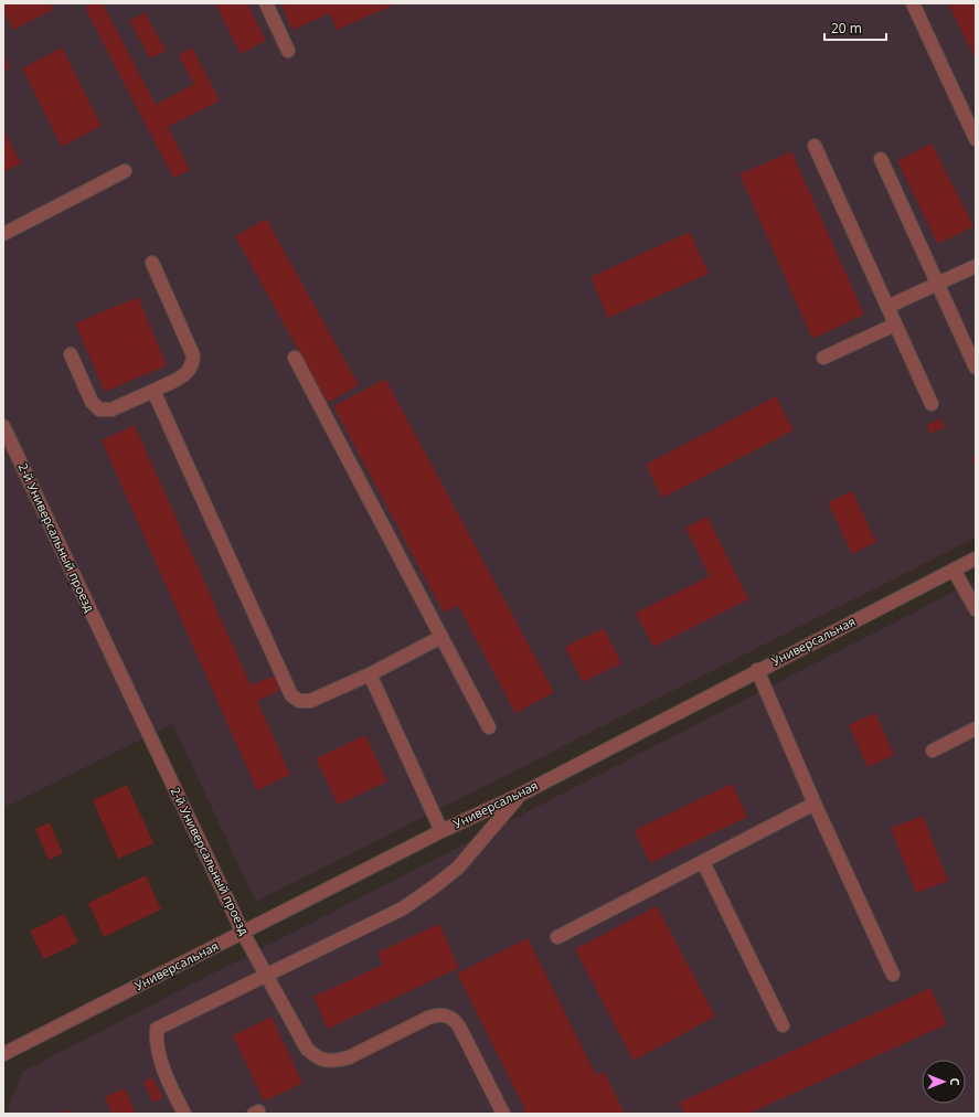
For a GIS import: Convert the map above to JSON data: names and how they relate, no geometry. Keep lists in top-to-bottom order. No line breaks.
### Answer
{"streets":{"street":["2-й Универсальный проезд","Универсальная"]},"crossings":[["2-й Универсальный проезд","Универсальная"]],"scale_bar":"20 m","north":"right"}
